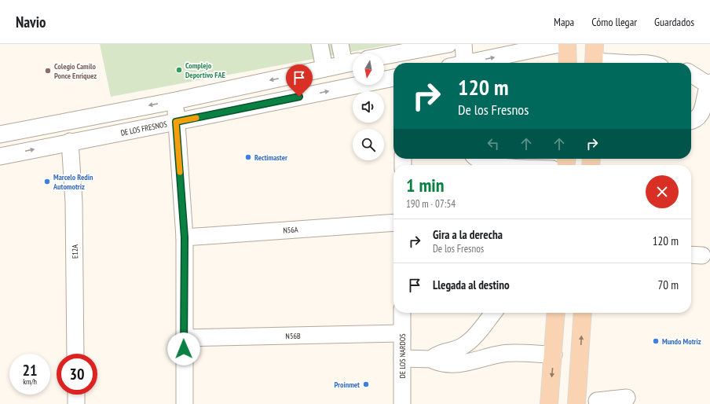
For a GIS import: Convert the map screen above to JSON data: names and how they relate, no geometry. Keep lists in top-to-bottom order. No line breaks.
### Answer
{"streets":{"street":["DE LOS FRESNOS","N56A","E12A","N56B","DE LOS NARDOS"]},"crossings":[["DE LOS FRESNOS","E12A"],["N56B","DE LOS NARDOS"]],"places":["Complejo Deportivo FAE","Colegio Camilo Ponce Enriquez","Rectimaster","Marcelo Redin Automotriz","Mundo Motriz","Proinmet"],"north":"bottom","page":{"header":"Navio","nav":["Mapa","Cómo llegar","Guardados"],"turn":["120 m","De los Fresnos"],"heading":["1 min","190 m · 07:54"],"list":[{"name":"Gira a la derecha","note":"De los Fresnos","value":"120 m"},{"name":"Llegada al destino","value":"70 m"}],"speed":"21 km/h","limit":"30"}}
